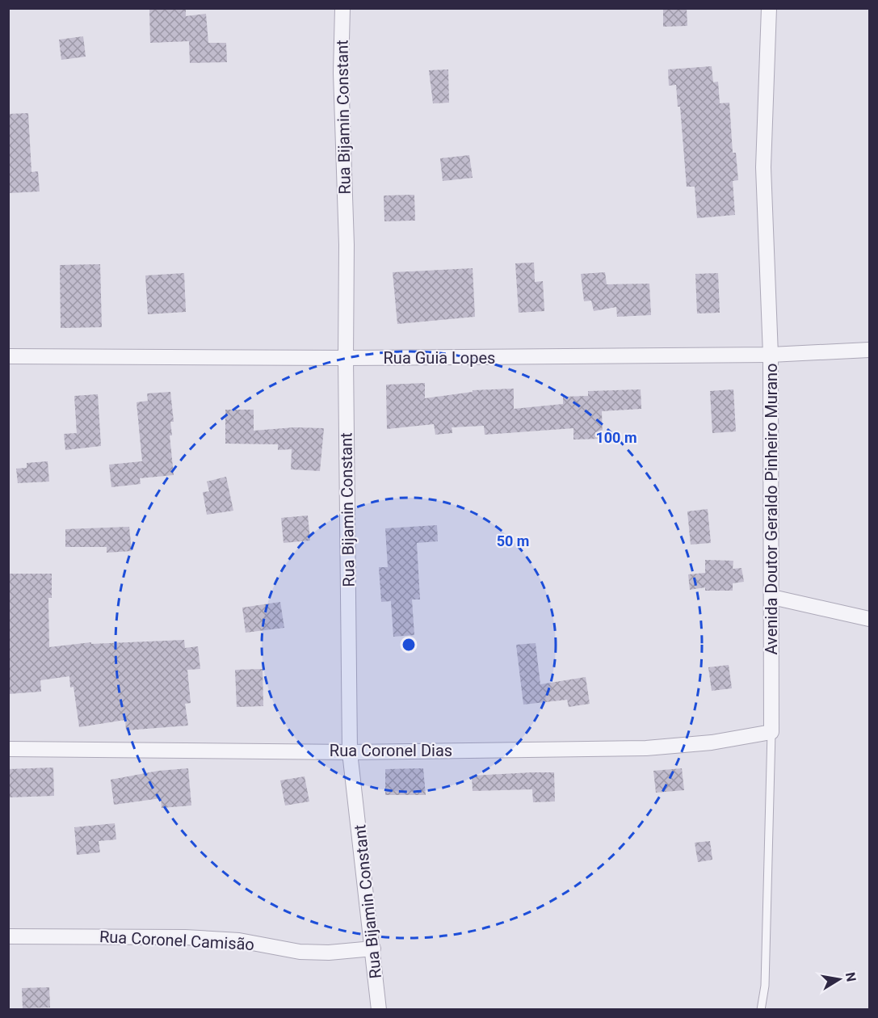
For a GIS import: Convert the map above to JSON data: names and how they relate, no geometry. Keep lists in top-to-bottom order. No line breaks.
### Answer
{"streets":{"street":["Rua Bijamin Constant","Rua Guia Lopes","Avenida Doutor Geraldo Pinheiro Murano","Rua Coronel Dias","Rua Coronel Camisão"]},"crossings":[["Rua Bijamin Constant","Rua Guia Lopes"],["Rua Bijamin Constant","Rua Coronel Dias"],["Rua Bijamin Constant","Rua Coronel Camisão"],["Rua Guia Lopes","Avenida Doutor Geraldo Pinheiro Murano"],["Avenida Doutor Geraldo Pinheiro Murano","Rua Coronel Dias"]],"north":"right","rings":["100 m","50 m"]}
